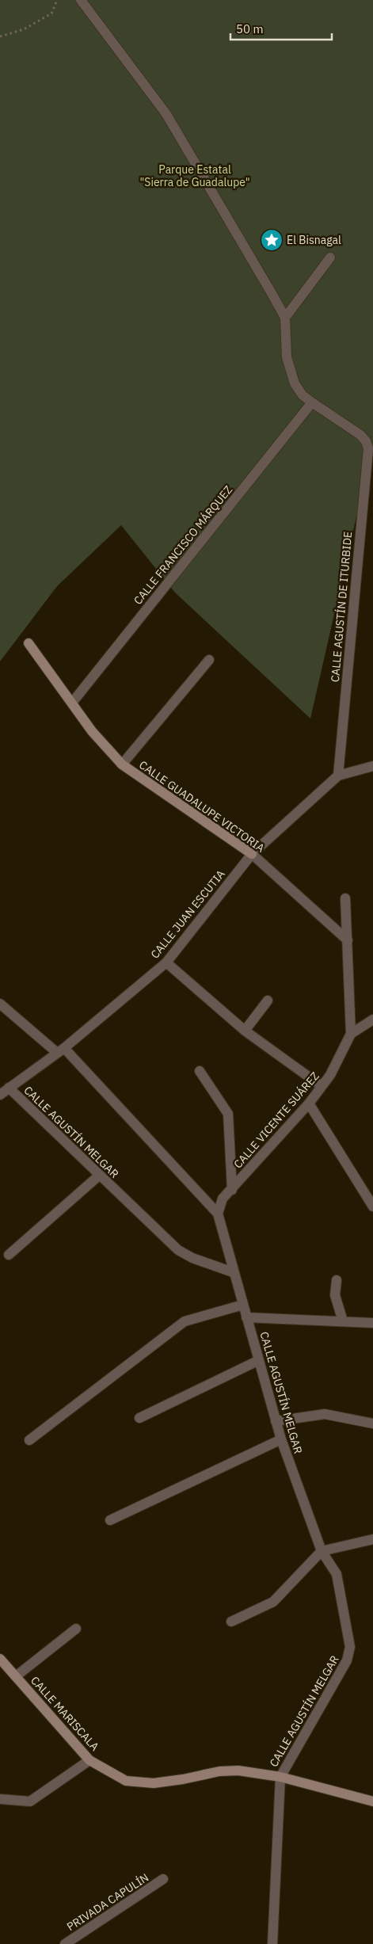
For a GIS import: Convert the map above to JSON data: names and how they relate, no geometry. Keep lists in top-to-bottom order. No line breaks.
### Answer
{"streets":{"street":["CALLE FRANCISCO MÁRQUEZ","CALLE AGUSTÍN DE ITURBIDE","CALLE GUADALUPE VICTORIA","CALLE JUAN ESCUTIA","CALLE VICENTE SUÁREZ","CALLE AGUSTÍN MELGAR","CALLE MARISCALA","PRIVADA CAPULÍN"]},"crossings":[["CALLE FRANCISCO MÁRQUEZ","CALLE AGUSTÍN DE ITURBIDE"],["CALLE FRANCISCO MÁRQUEZ","CALLE GUADALUPE VICTORIA"],["CALLE AGUSTÍN DE ITURBIDE","CALLE JUAN ESCUTIA"],["CALLE GUADALUPE VICTORIA","CALLE JUAN ESCUTIA"],["CALLE JUAN ESCUTIA","CALLE AGUSTÍN MELGAR"],["CALLE VICENTE SUÁREZ","CALLE AGUSTÍN MELGAR"],["CALLE AGUSTÍN MELGAR","CALLE MARISCALA"]],"parks":["Parque Estatal \"Sierra de Guadalupe\""],"places":{"place":["El Bisnagal"]},"scale_bar":"50 m"}
